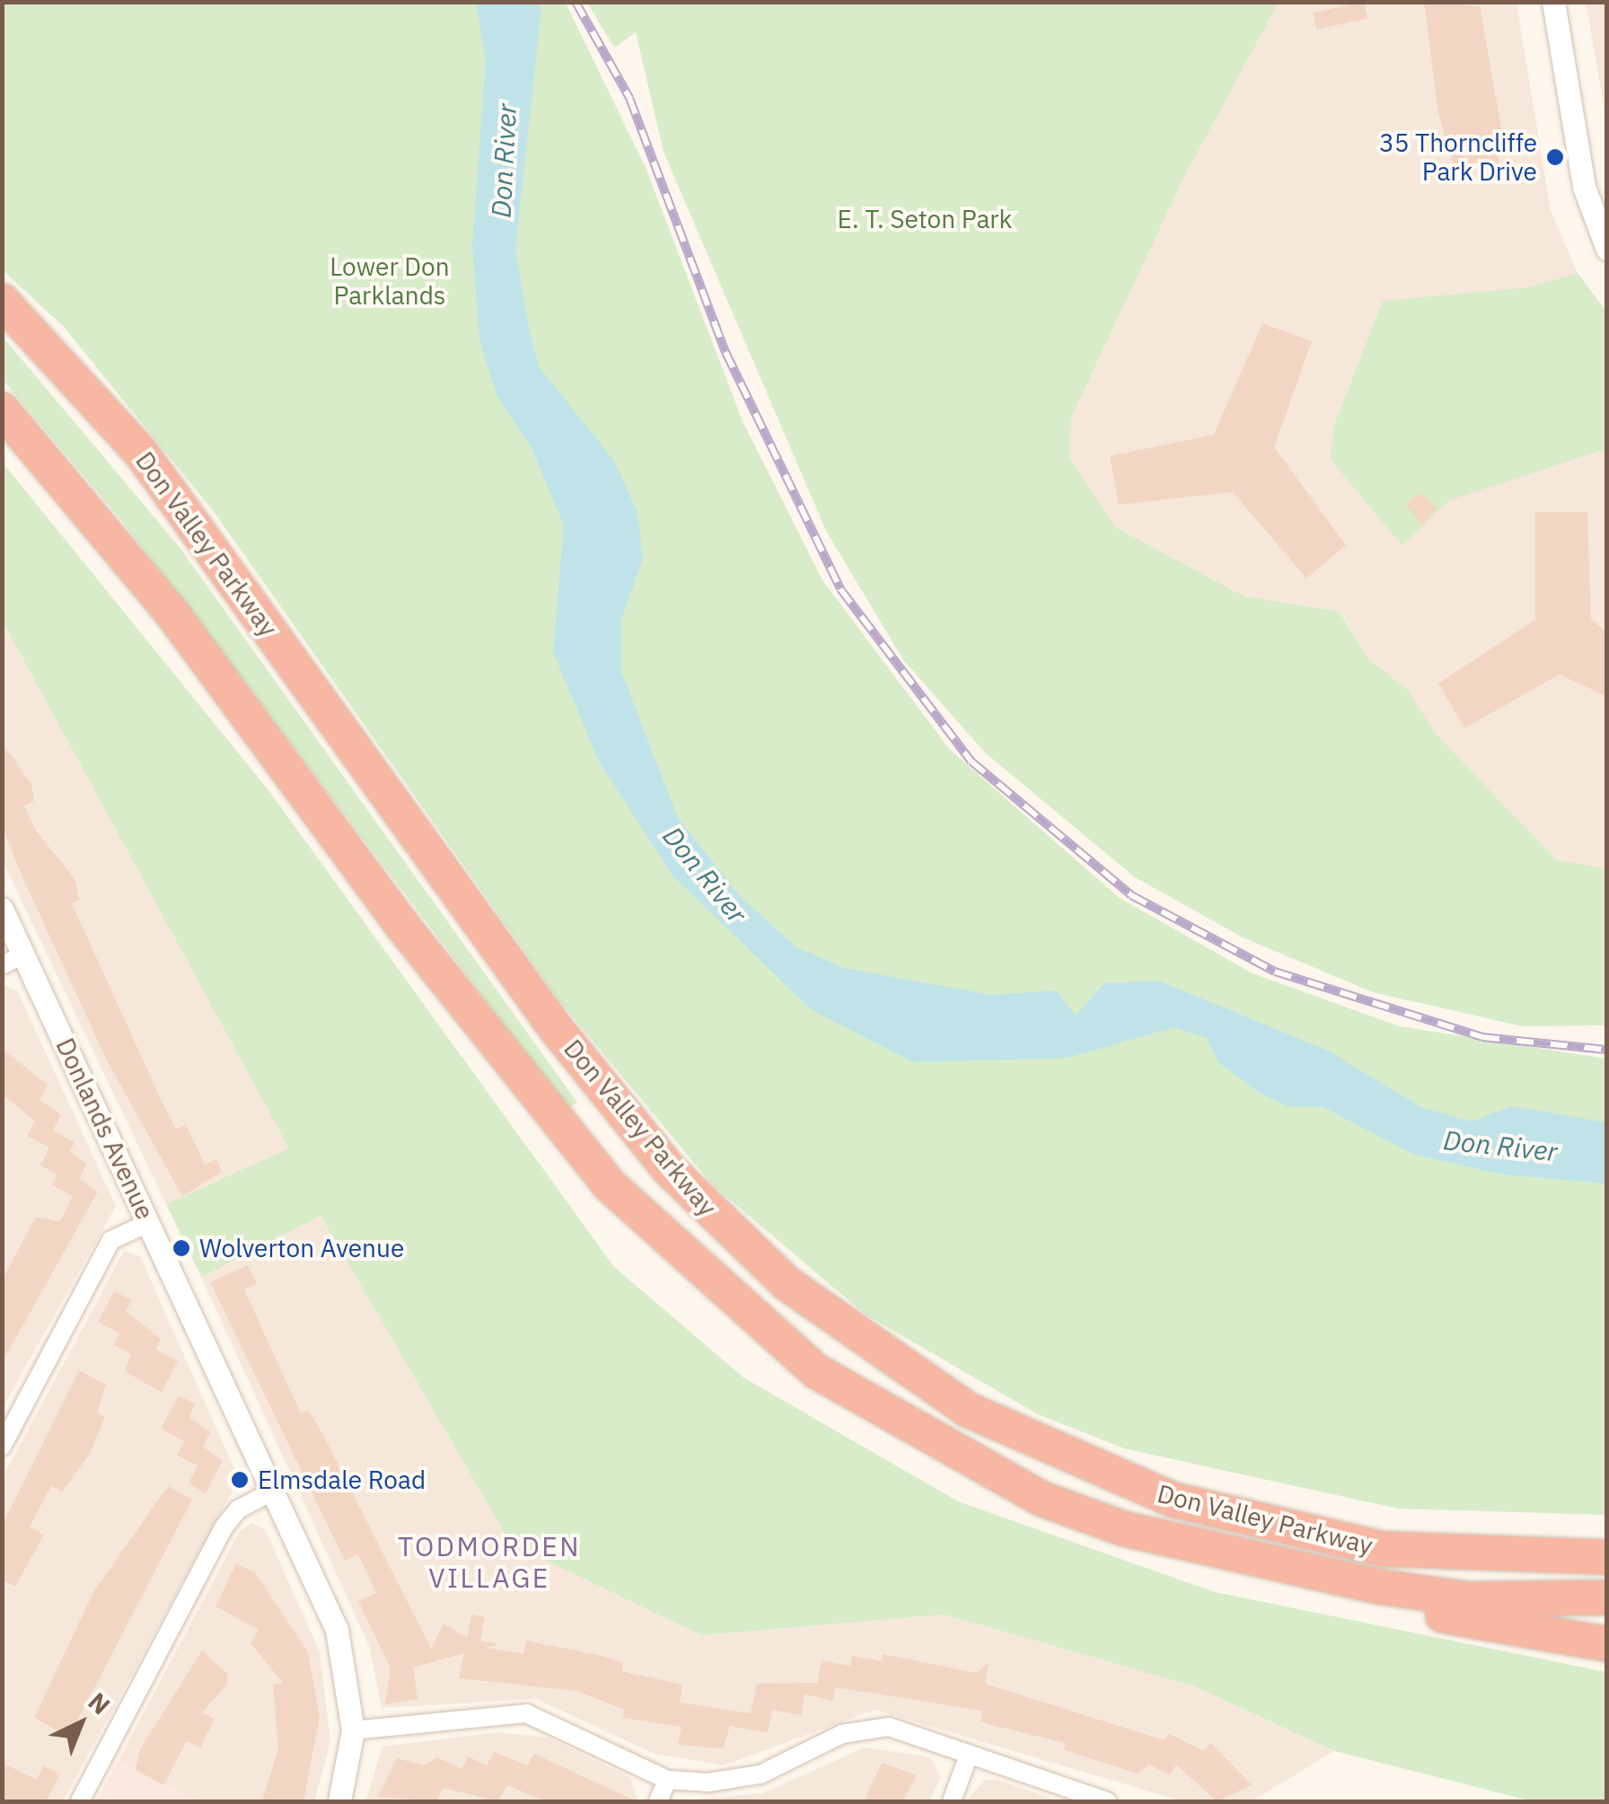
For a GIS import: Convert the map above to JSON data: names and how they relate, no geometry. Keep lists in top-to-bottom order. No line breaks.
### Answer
{"streets":{"highway":["Don Valley Parkway"],"street":["Donlands Avenue"]},"districts":["TODMORDEN VILLAGE"],"water":["Don River"],"parks":["E. T. Seton Park","Lower Don Parklands"],"places":["35 Thorncliffe Park Drive","Wolverton Avenue","Elmsdale Road"],"north":"top right"}
